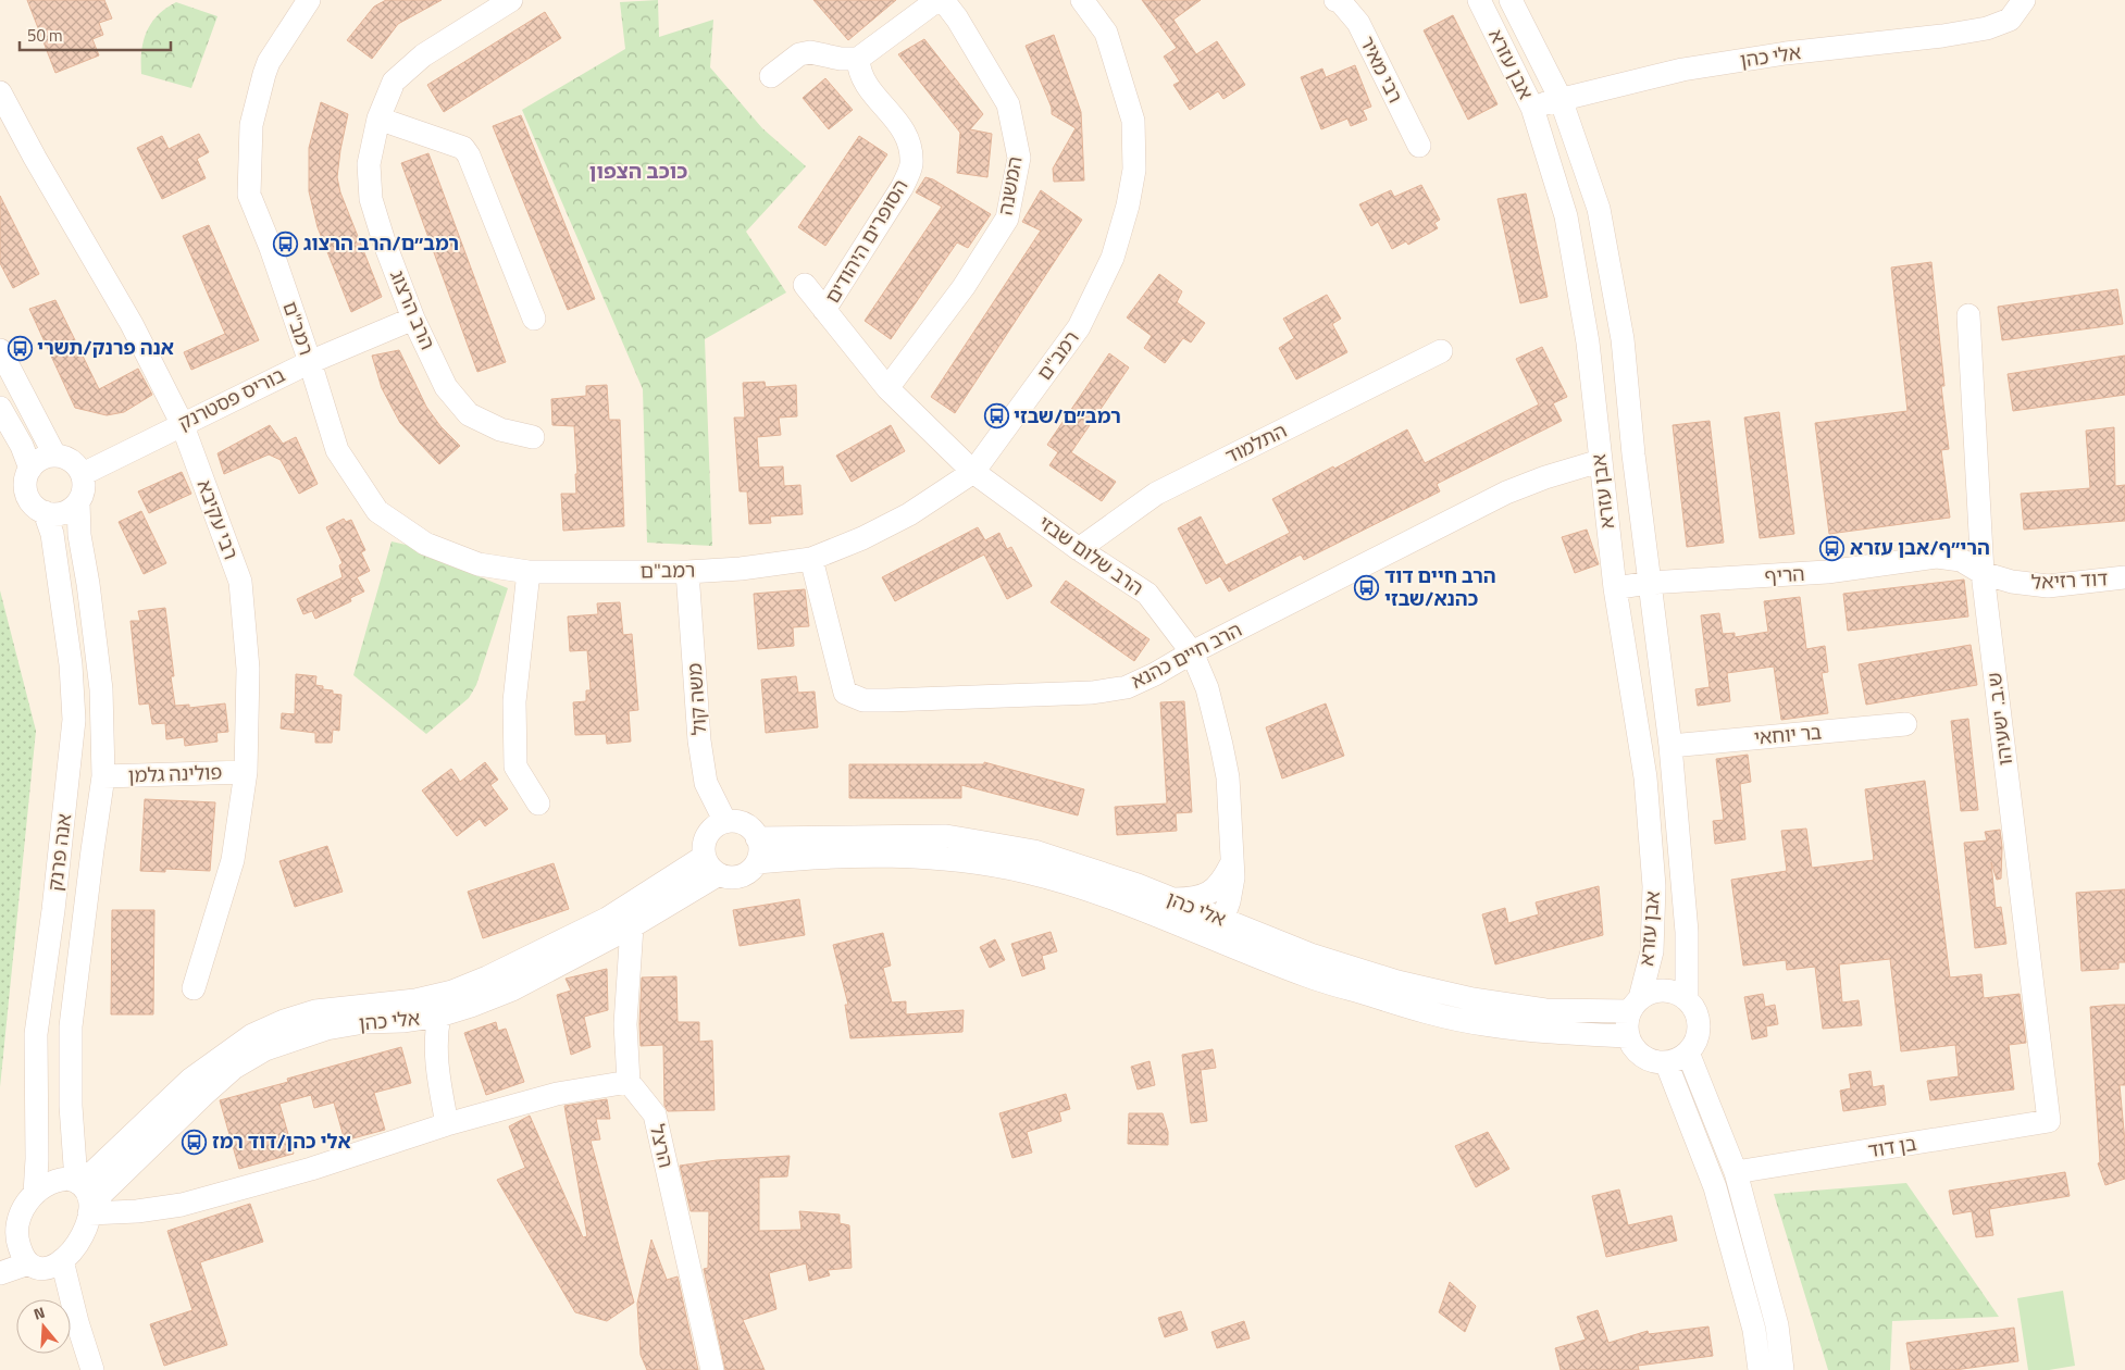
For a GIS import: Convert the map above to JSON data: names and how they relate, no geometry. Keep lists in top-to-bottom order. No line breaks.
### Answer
{"streets":{"street":["אלי כהן","אבן עזרא","רבי מאיר","המשנה","הסופרים היהודים","הרב הרצוג","רמב\"ם","בוריס פסטרנק","התלמוד","רבי עקיבא","הרב שלום שבזי","הריף","דוד רזיאל","הרב חיים כהנא","משה קול","ש.ב. ישעיהו","בר יוחאי","פולינה גלמן","אנה פרנק","הרצל","בן דוד"]},"crossings":[["אלי כהן","אבן עזרא"],["אלי כהן","הרב שלום שבזי"],["אלי כהן","משה קול"],["אלי כהן","אנה פרנק"],["אבן עזרא","הריף"],["אבן עזרא","הרב חיים כהנא"],["אבן עזרא","בר יוחאי"],["המשנה","הרב שלום שבזי"],["הסופרים היהודים","הרב שלום שבזי"],["הרב הרצוג","בוריס פסטרנק"],["רמב\"ם","בוריס פסטרנק"],["רמב\"ם","הרב שלום שבזי"],["רמב\"ם","הרב חיים כהנא"],["רמב\"ם","משה קול"],["בוריס פסטרנק","רבי עקיבא"],["בוריס פסטרנק","אנה פרנק"],["התלמוד","הרב שלום שבזי"],["רבי עקיבא","פולינה גלמן"],["הרב שלום שבזי","הרב חיים כהנא"],["הריף","דוד רזיאל"],["הריף","ש.ב. ישעיהו"],["דוד רזיאל","ש.ב. ישעיהו"],["ש.ב. ישעיהו","בן דוד"],["פולינה גלמן","אנה פרנק"]],"districts":["כוכב הצפון"],"places":{"bus stop":["רמב״ם/הרב הרצוג","אנה פרנק/תשרי","רמב״ם/שבזי","הרי״ף/אבן עזרא","הרב חיים דוד כהנא/שבזי","אלי כהן/דוד רמז"]},"scale_bar":"50 m","north":"top"}
